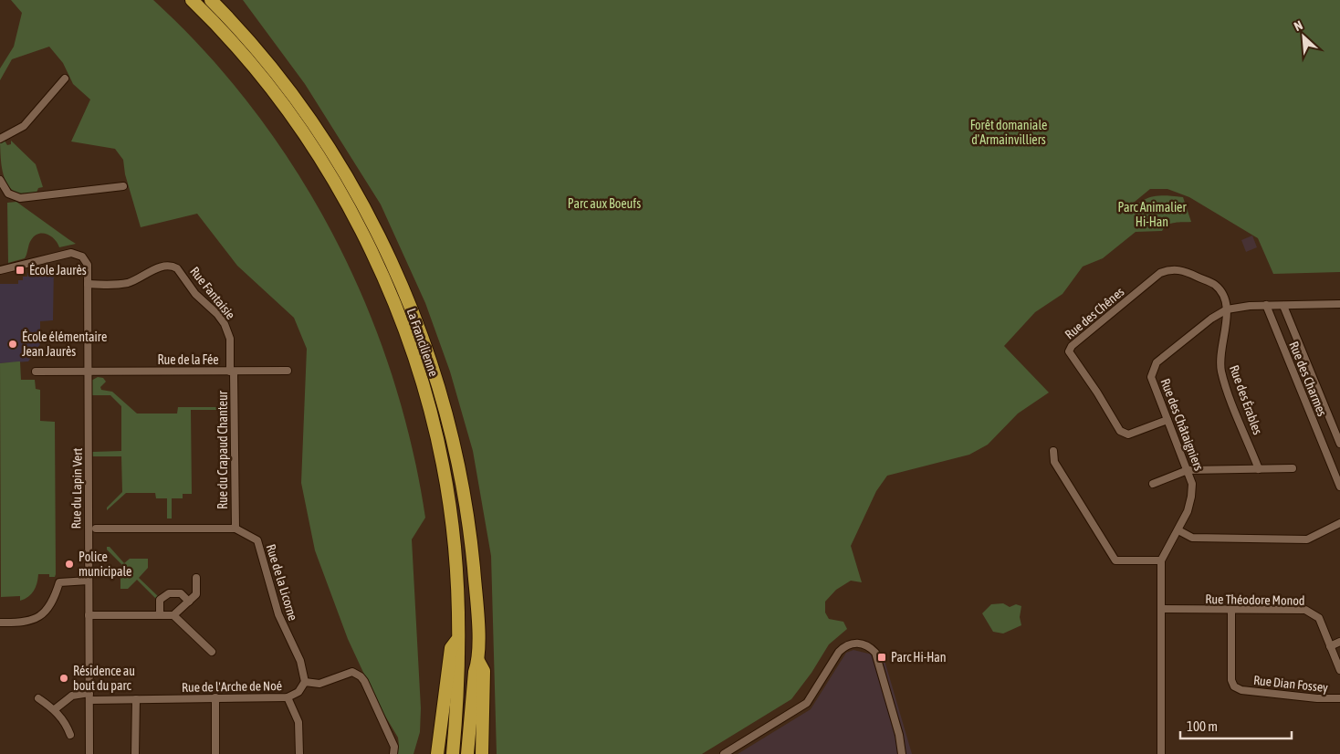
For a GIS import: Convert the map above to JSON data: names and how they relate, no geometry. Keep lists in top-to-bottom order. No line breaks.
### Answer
{"streets":{"highway":["La Francilienne"],"street":["Rue Fantaisie","Rue des Chênes","Rue de la Fée","Rue des Charmes","Rue des Érables","Rue des Châtaigniers","Rue du Crapaud Chanteur","Rue du Lapin Vert","Rue de la Licorne","Rue Théodore Monod","Rue Dian Fossey","Rue de l'Arche de Noé"]},"crossings":[["Rue Fantaisie","Rue de la Fée"],["Rue Fantaisie","Rue du Crapaud Chanteur"],["Rue Fantaisie","Rue du Lapin Vert"],["Rue des Chênes","Rue des Érables"],["Rue des Chênes","Rue des Châtaigniers"],["Rue de la Fée","Rue du Crapaud Chanteur"],["Rue de la Fée","Rue du Lapin Vert"],["Rue des Charmes","Rue des Châtaigniers"],["Rue des Érables","Rue des Châtaigniers"],["Rue du Crapaud Chanteur","Rue de la Licorne"],["Rue du Lapin Vert","Rue de l'Arche de Noé"],["Rue de la Licorne","Rue de l'Arche de Noé"],["Rue Théodore Monod","Rue Dian Fossey"]],"parks":["Forêt domaniale d'Armainvilliers","Parc aux Boeufs","Parc Animalier Hi-Han"],"places":{"transit":["École Jaurès","Parc Hi-Han"],"other":["École élémentaire Jean Jaurès","Police municipale","Résidence au bout du parc"]},"scale_bar":"100 m","north":"top left"}
